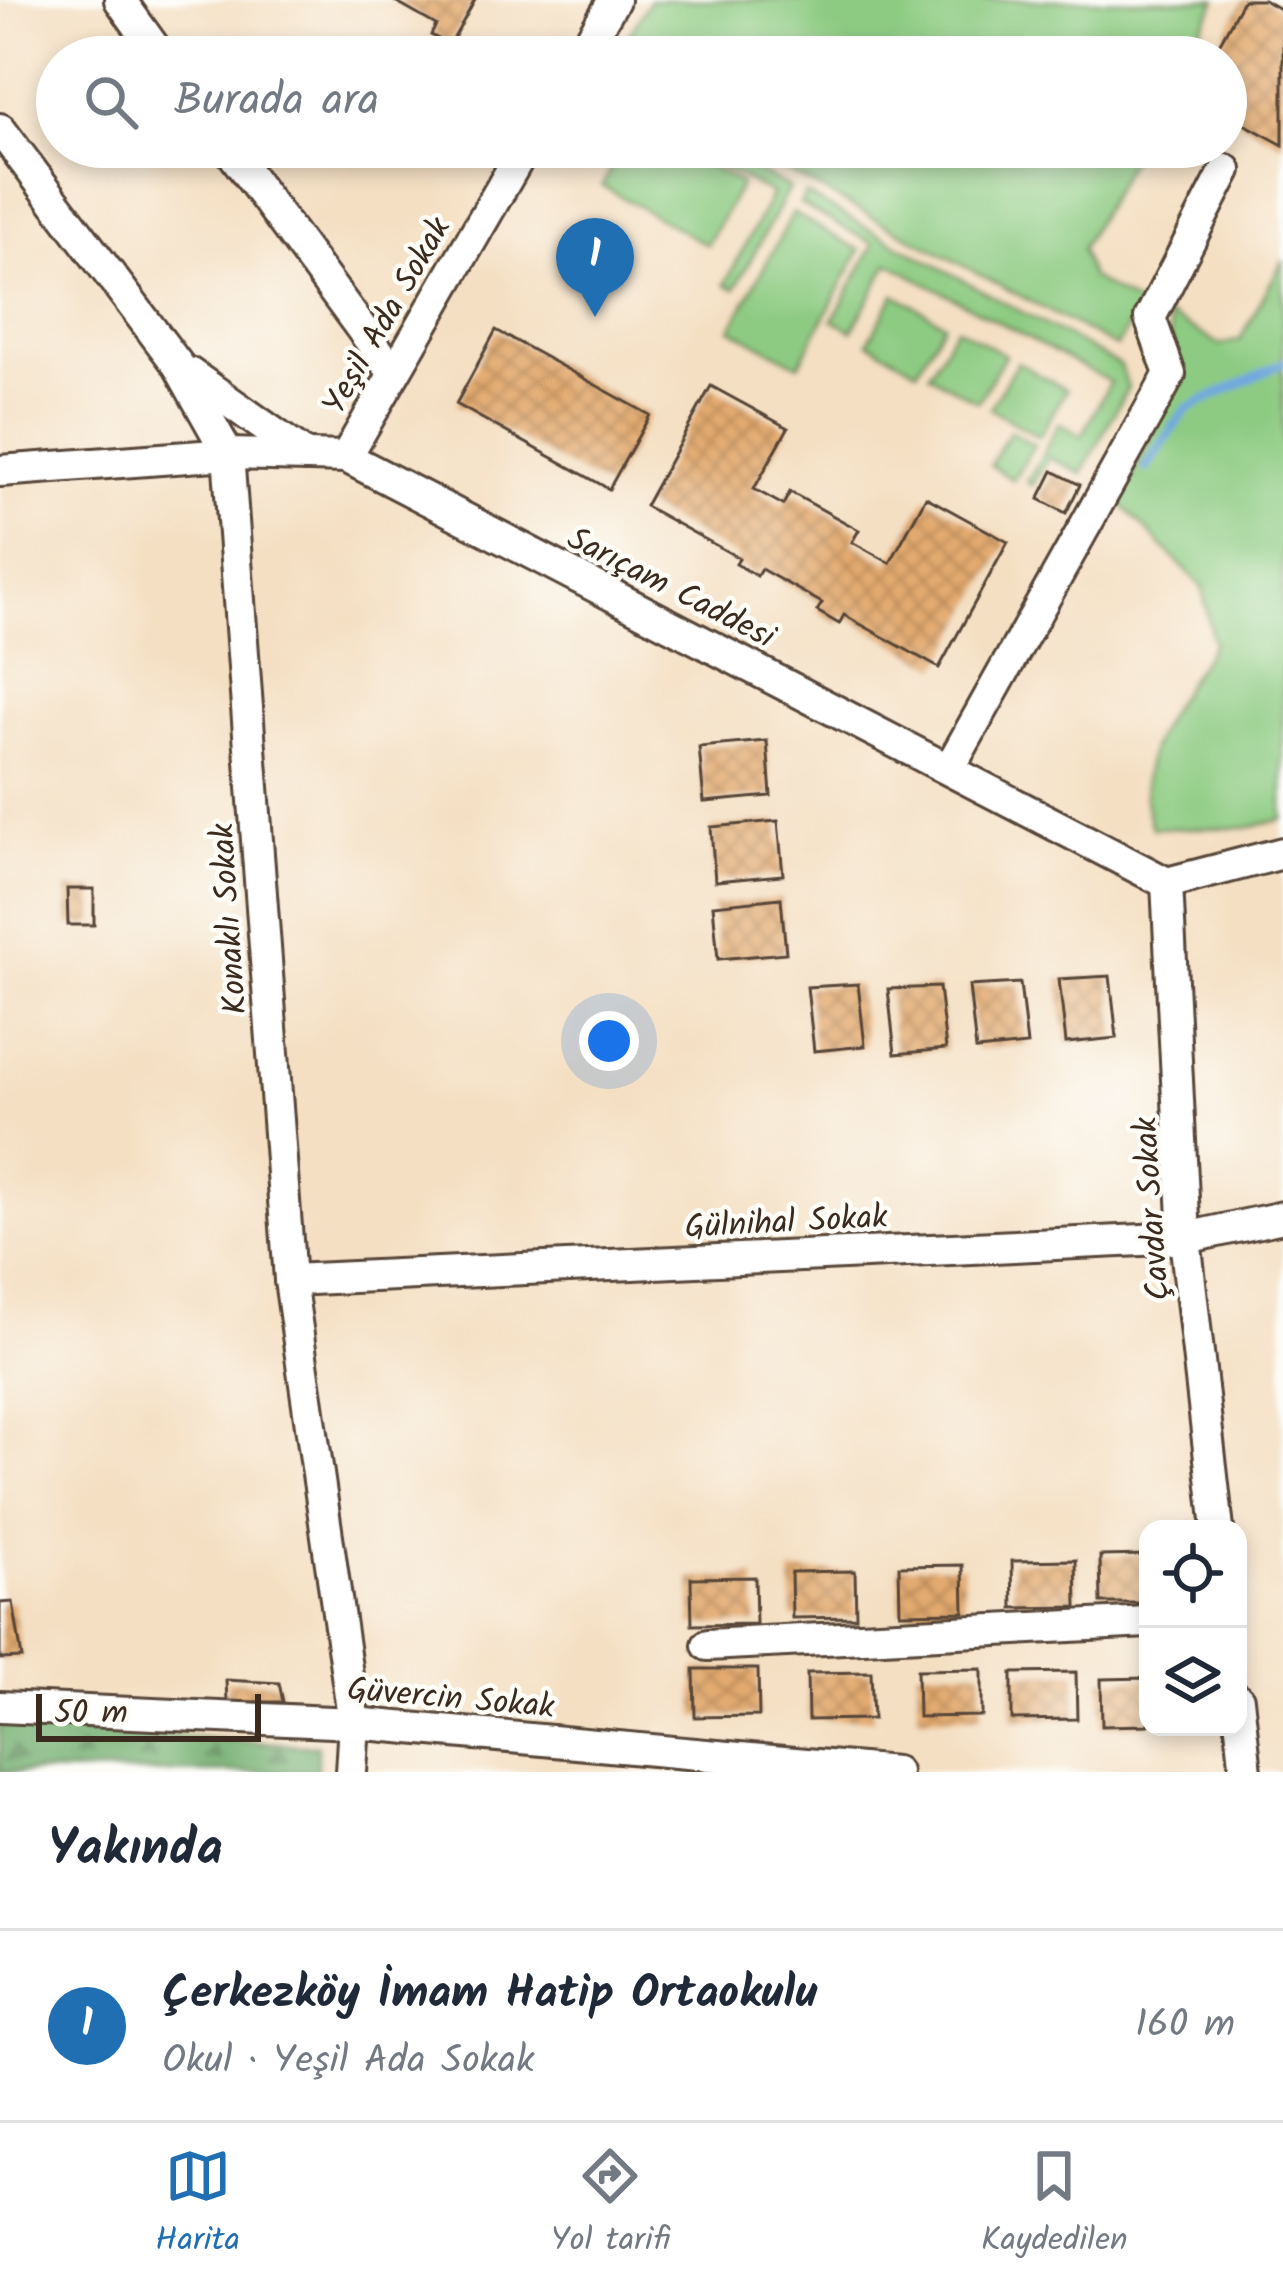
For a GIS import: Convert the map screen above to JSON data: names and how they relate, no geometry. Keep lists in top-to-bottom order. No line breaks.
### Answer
{"streets":{"street":["Yeşil Ada Sokak","Sarıçam Caddesi","Konaklı Sokak","Çavdar Sokak","Gülnihal Sokak","Güvercin Sokak"]},"crossings":[["Yeşil Ada Sokak","Sarıçam Caddesi"],["Sarıçam Caddesi","Konaklı Sokak"],["Sarıçam Caddesi","Çavdar Sokak"],["Konaklı Sokak","Gülnihal Sokak"],["Konaklı Sokak","Güvercin Sokak"],["Çavdar Sokak","Gülnihal Sokak"]],"scale_bar":"50 m","page":{"search":"Burada ara","pins":"1","scale":"50 m","heading":"Yakında","list":[{"mark":"1","name":"Çerkezköy İmam Hatip Ortaokulu","note":"Okul · Yeşil Ada Sokak","value":"160 m"}],"nav":["Harita","Yol tarifi","Kaydedilen"]}}
